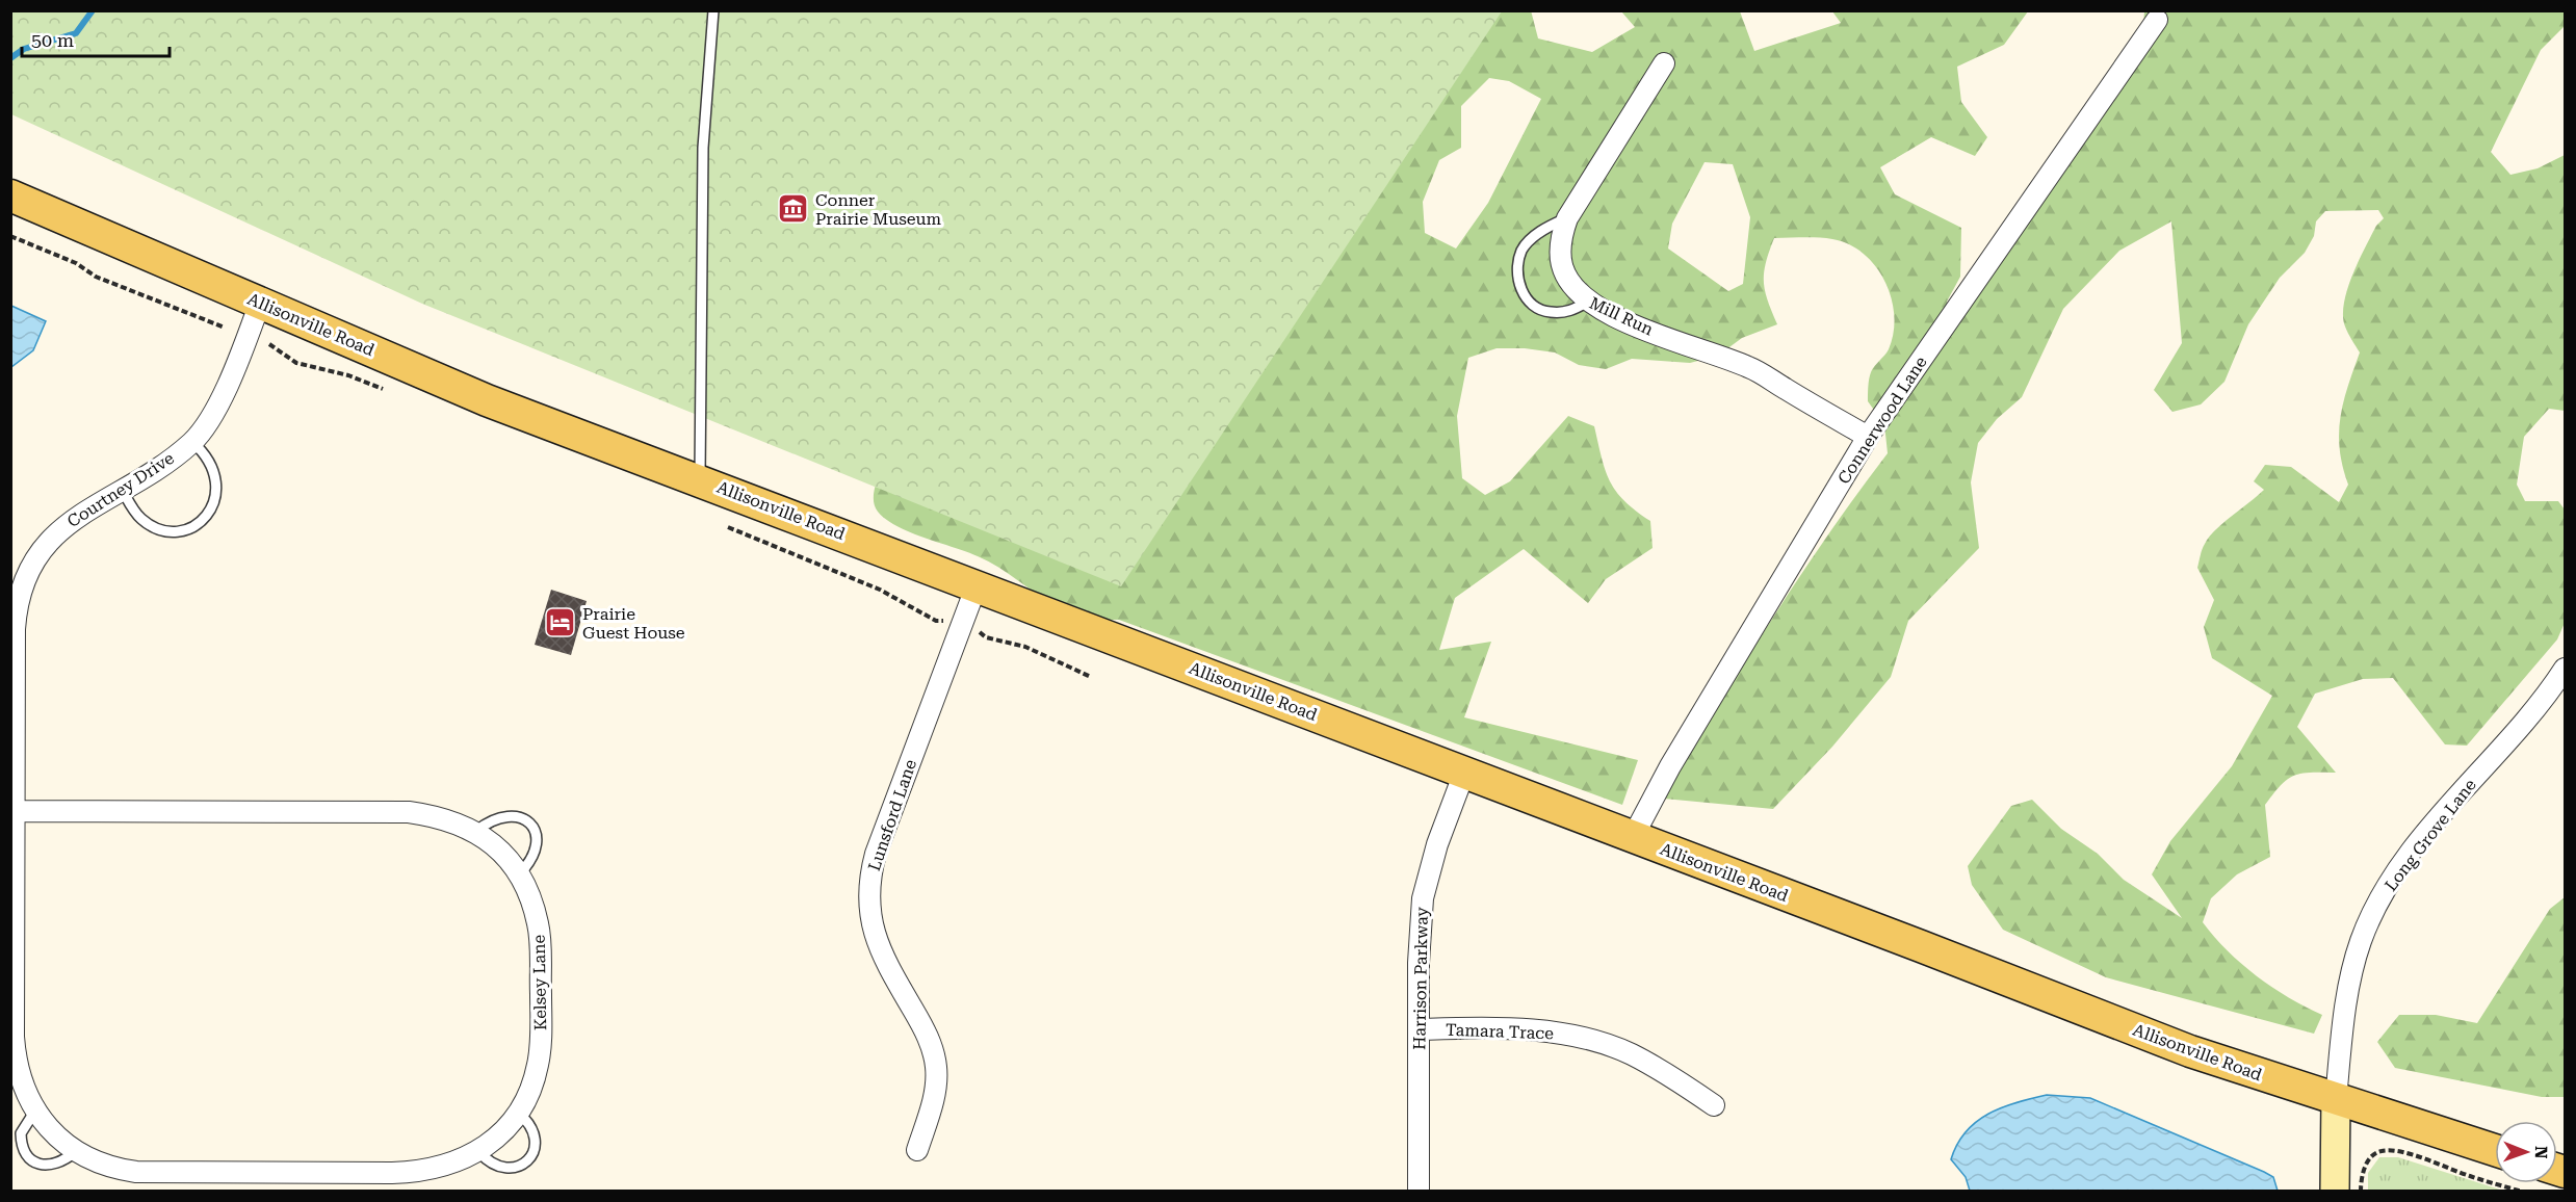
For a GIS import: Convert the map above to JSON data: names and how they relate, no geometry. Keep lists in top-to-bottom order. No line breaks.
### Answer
{"streets":{"main road":["Allisonville Road"],"street":["Mill Run","Connerwood Lane","Courtney Drive","Lunsford Lane","Long Grove Lane","Harrison Parkway","Kelsey Lane","Tamara Trace"]},"crossings":[["Mill Run","Connerwood Lane"],["Allisonville Road","Connerwood Lane"],["Allisonville Road","Courtney Drive"],["Allisonville Road","Lunsford Lane"],["Allisonville Road","Long Grove Lane"],["Allisonville Road","Harrison Parkway"],["Courtney Drive","Kelsey Lane"],["Harrison Parkway","Tamara Trace"]],"places":{"museum":["Conner Prairie Museum"],"hotel":["Prairie Guest House"]},"scale_bar":"50 m","north":"right"}
